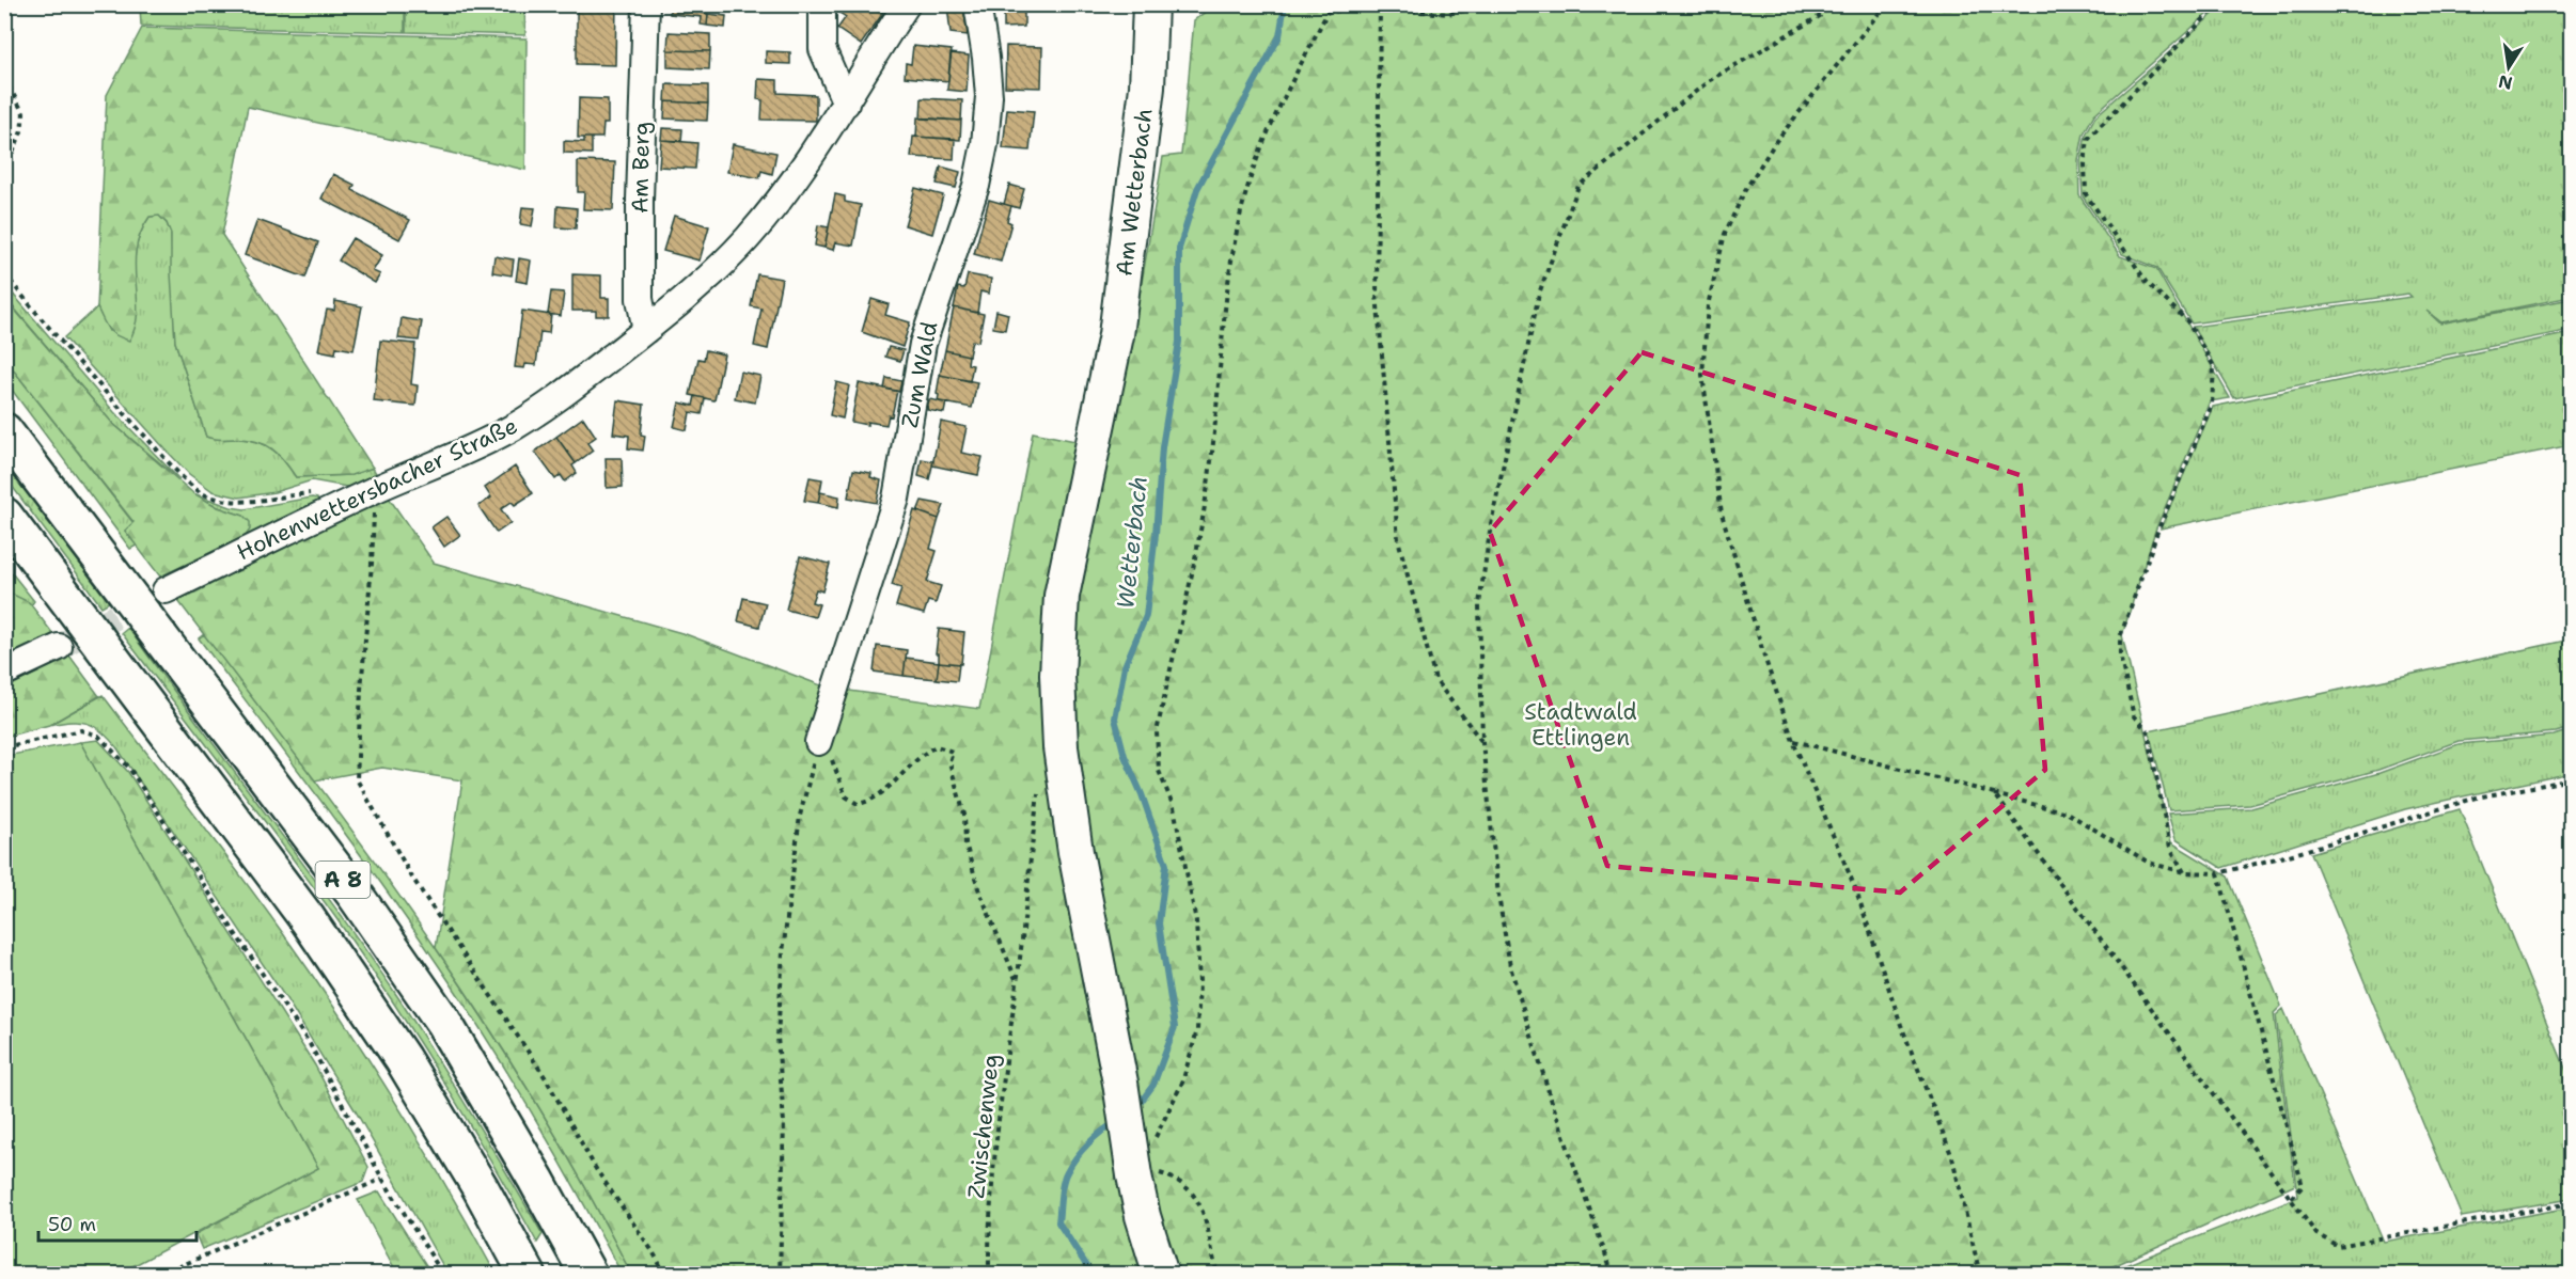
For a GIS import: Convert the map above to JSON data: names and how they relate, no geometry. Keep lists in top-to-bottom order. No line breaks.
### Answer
{"streets":{"highway":["A 8"],"main road":["Am Wetterbach"],"street":["Am Berg","Zum Wald","Hohenwettersbacher Straße"],"path":["Zwischenweg"]},"crossings":[["Am Berg","Hohenwettersbacher Straße"]],"water":["Wetterbach"],"parks":["Stadtwald Ettlingen"],"scale_bar":"50 m","north":"bottom"}
